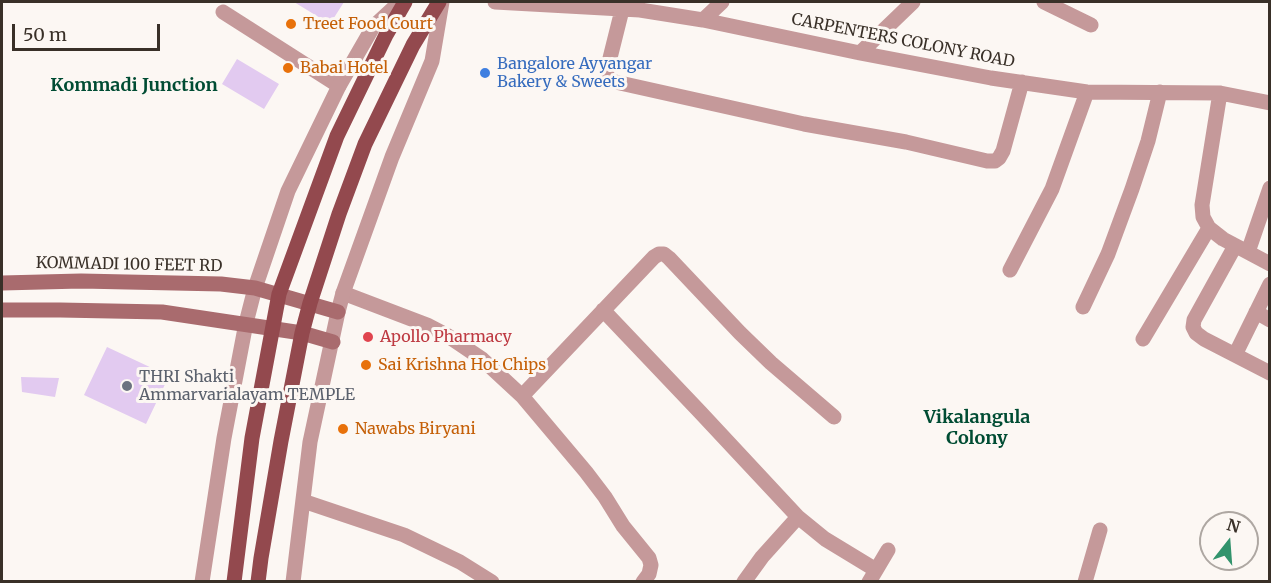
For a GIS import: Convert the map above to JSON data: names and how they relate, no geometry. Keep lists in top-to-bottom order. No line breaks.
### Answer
{"streets":{"main road":["KOMMADI 100 FEET RD"],"street":["CARPENTERS COLONY ROAD"]},"districts":["Kommadi Junction","Vikalangula Colony"],"places":["Treet Food Court","Babai Hotel","Bangalore Ayyangar Bakery & Sweets","Apollo Pharmacy","Sai Krishna Hot Chips","THRI Shakti Ammarvarialayam TEMPLE","Nawabs Biryani"],"scale_bar":"50 m","north":"top"}
